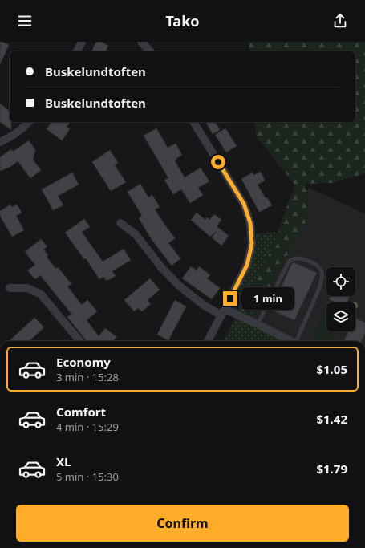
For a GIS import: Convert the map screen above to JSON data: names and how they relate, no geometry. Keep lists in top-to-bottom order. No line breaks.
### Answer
{"page":{"header":"Tako","banner":["Buskelundtoften","Buskelundtoften"],"bubble":"1 min","list":[{"name":"Economy","note":"3 min · 15:28","value":"$1.05"},{"name":"Comfort","note":"4 min · 15:29","value":"$1.42"},{"name":"XL","note":"5 min · 15:30","value":"$1.79"}],"buttons":"Confirm"}}
